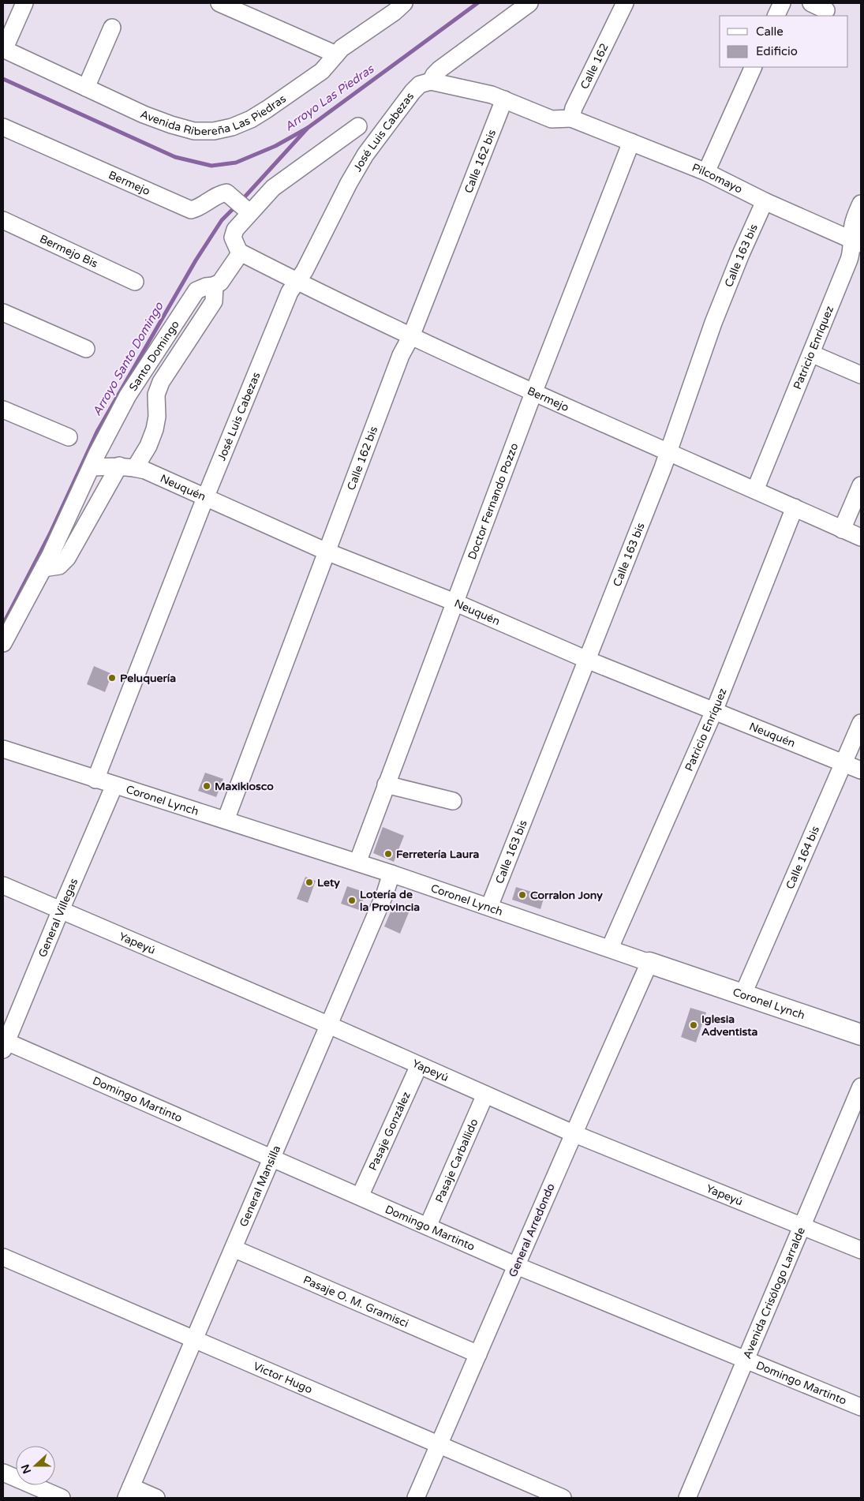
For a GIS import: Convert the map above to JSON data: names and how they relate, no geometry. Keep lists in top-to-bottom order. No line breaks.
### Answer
{"streets":{"main road":["Coronel Lynch"],"street":["Calle 162","Avenida Ribereña Las Piedras","José Luis Cabezas","Calle 162 bis","Pilcomayo","Bermejo","Bermejo Bis","Calle 163 bis","Patricio Enríquez","Santo Domingo","Neuquén","Doctor Fernando Pozzo","Calle 164 bis","General Villegas","Yapeyú","Domingo Martinto","Pasaje González","Pasaje Carballido","General Mansilla","General Arredondo","Avenida Crisólogo Larralde","Pasaje O. M. Gramisci","Victor Hugo"]},"crossings":[["Calle 162","Pilcomayo"],["José Luis Cabezas","Pilcomayo"],["José Luis Cabezas","Bermejo"],["José Luis Cabezas","Neuquén"],["José Luis Cabezas","Coronel Lynch"],["Calle 162 bis","Pilcomayo"],["Calle 162 bis","Bermejo"],["Calle 162 bis","Neuquén"],["Calle 162 bis","Coronel Lynch"],["Pilcomayo","Calle 163 bis"],["Pilcomayo","Patricio Enríquez"],["Pilcomayo","Doctor Fernando Pozzo"],["Bermejo","Calle 163 bis"],["Bermejo","Patricio Enríquez"],["Bermejo","Doctor Fernando Pozzo"],["Calle 163 bis","Neuquén"],["Calle 163 bis","Coronel Lynch"],["Patricio Enríquez","Neuquén"],["Patricio Enríquez","Coronel Lynch"],["Santo Domingo","Neuquén"],["Neuquén","Doctor Fernando Pozzo"],["Neuquén","Calle 164 bis"],["Doctor Fernando Pozzo","Coronel Lynch"],["Coronel Lynch","Calle 164 bis"],["Coronel Lynch","General Villegas"],["Coronel Lynch","General Mansilla"],["Coronel Lynch","General Arredondo"],["General Villegas","Yapeyú"],["General Villegas","Domingo Martinto"],["Yapeyú","Pasaje González"],["Yapeyú","Pasaje Carballido"],["Yapeyú","General Mansilla"],["Yapeyú","General Arredondo"],["Yapeyú","Avenida Crisólogo Larralde"],["Domingo Martinto","Pasaje González"],["Domingo Martinto","Pasaje Carballido"],["Domingo Martinto","General Mansilla"],["Domingo Martinto","General Arredondo"],["Domingo Martinto","Avenida Crisólogo Larralde"],["General Mansilla","Pasaje O. M. Gramisci"],["General Mansilla","Victor Hugo"],["General Arredondo","Pasaje O. M. Gramisci"],["General Arredondo","Victor Hugo"]],"water":["Arroyo Las Piedras","Arroyo Santo Domingo"],"places":["Peluquería","Maxikiosco","Ferretería Laura","Lety","Corralon Jony","Lotería de la Provincia","Iglesia Adventista"],"legend":["Calle","Edificio"],"north":"left"}
